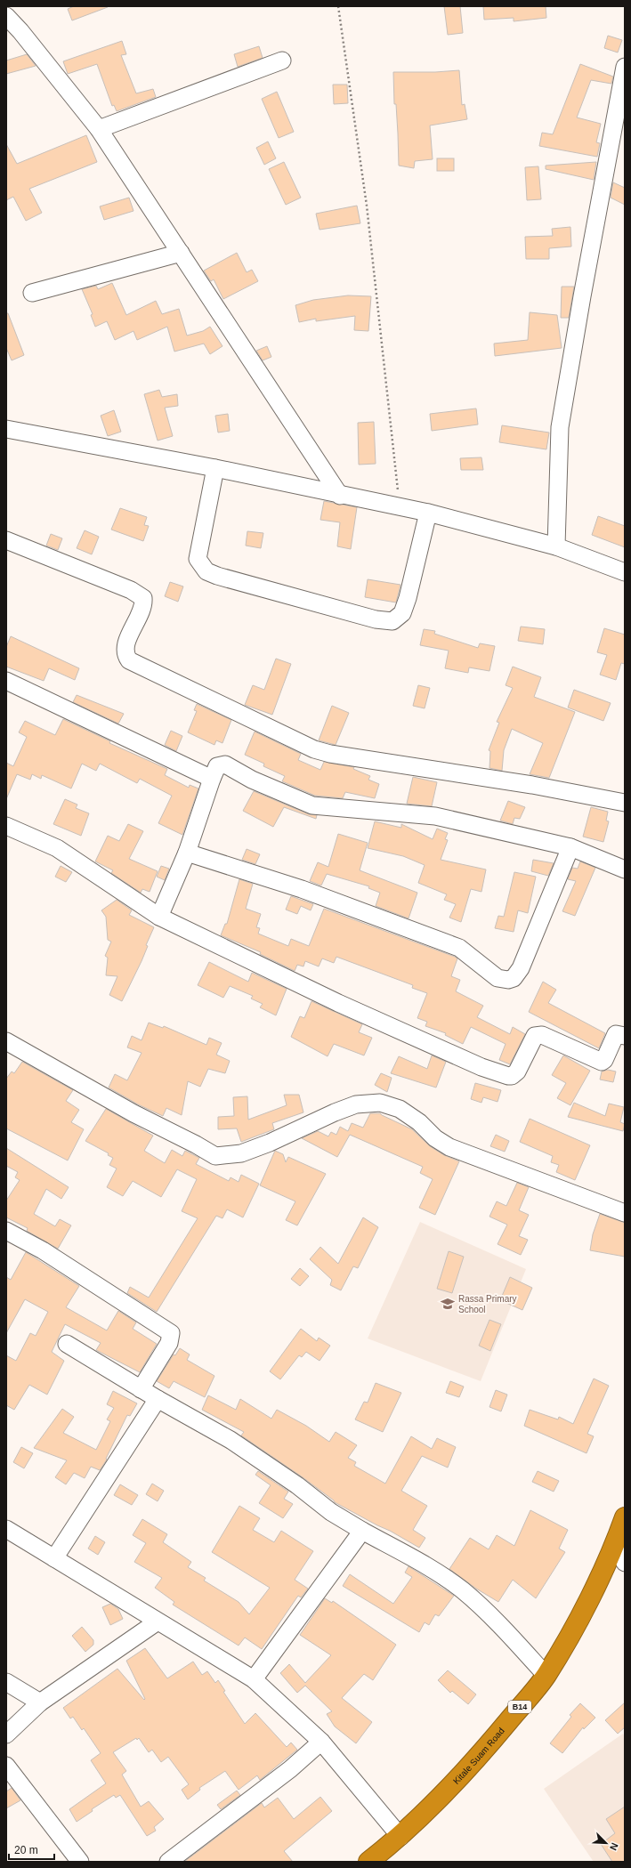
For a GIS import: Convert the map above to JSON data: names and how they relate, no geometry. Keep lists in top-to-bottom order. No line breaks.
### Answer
{"streets":{"highway":["B14","Kitale Suam Road"]},"places":{"school or university":["Rassa Primary School"]},"scale_bar":"20 m","north":"bottom right"}
